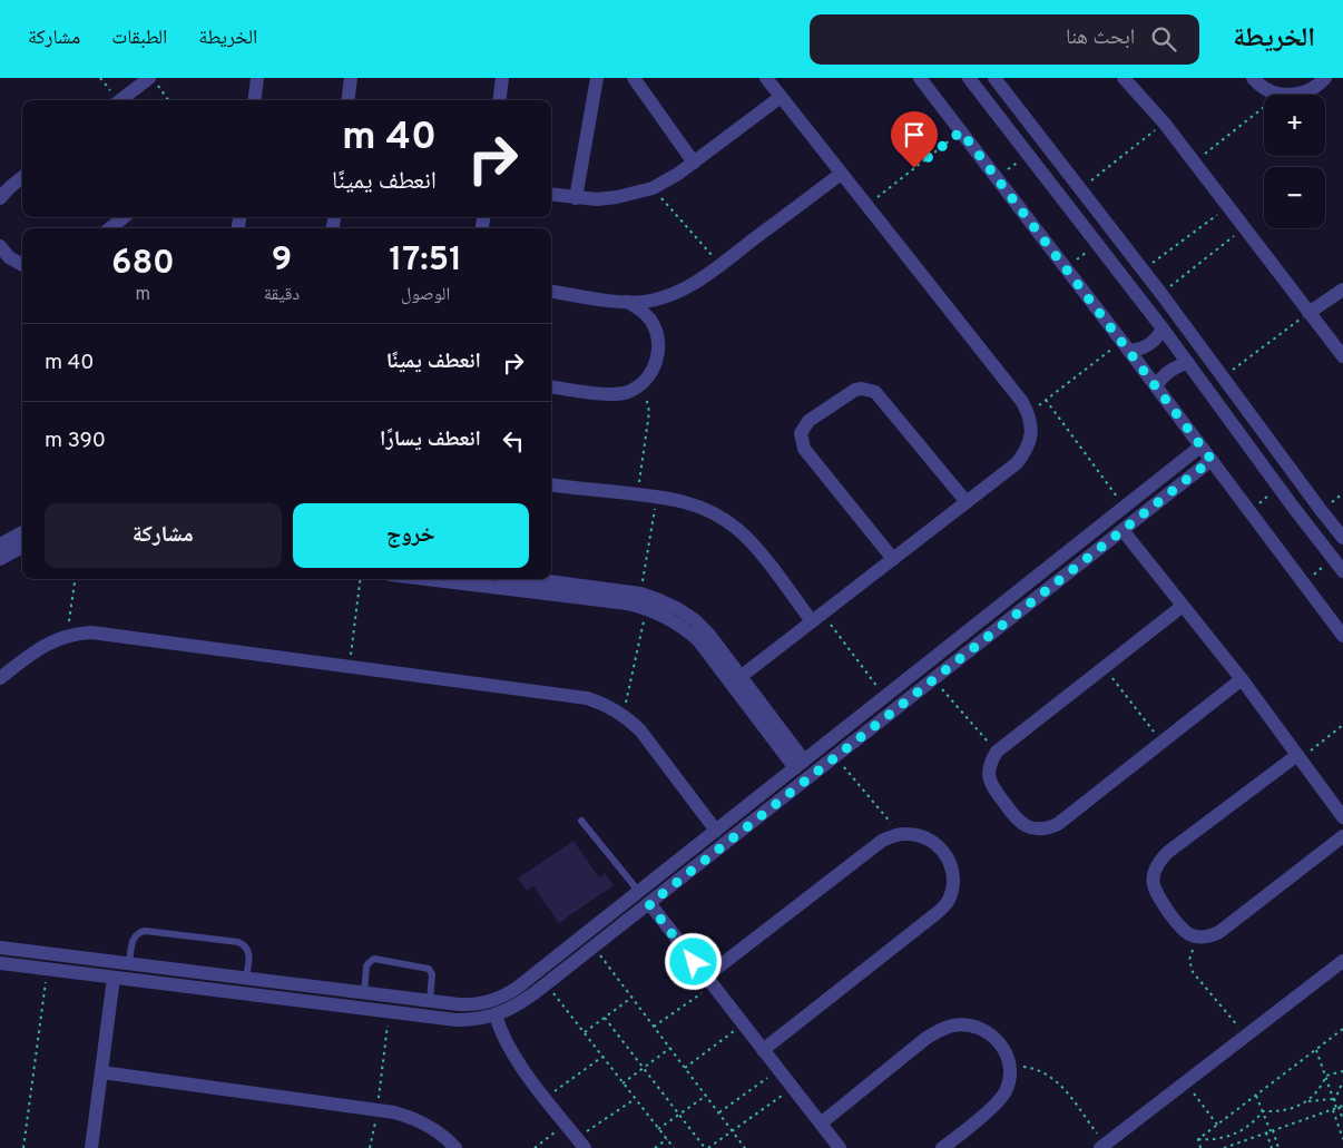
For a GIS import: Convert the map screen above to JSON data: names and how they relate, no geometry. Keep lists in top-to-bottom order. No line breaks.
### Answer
{"page":{"header":"الخريطة","search":"ابحث هنا","nav":["الخريطة","الطبقات","مشاركة"],"map_buttons":["+","−"],"turn":["40 m","انعطف يمينًا"],"eta":["17:51","الوصول","9","دقيقة","680","m"],"list":[{"name":"انعطف يمينًا","value":"40 m"},{"name":"انعطف يسارًا","value":"390 m"}],"buttons":["خروج","مشاركة"]}}
